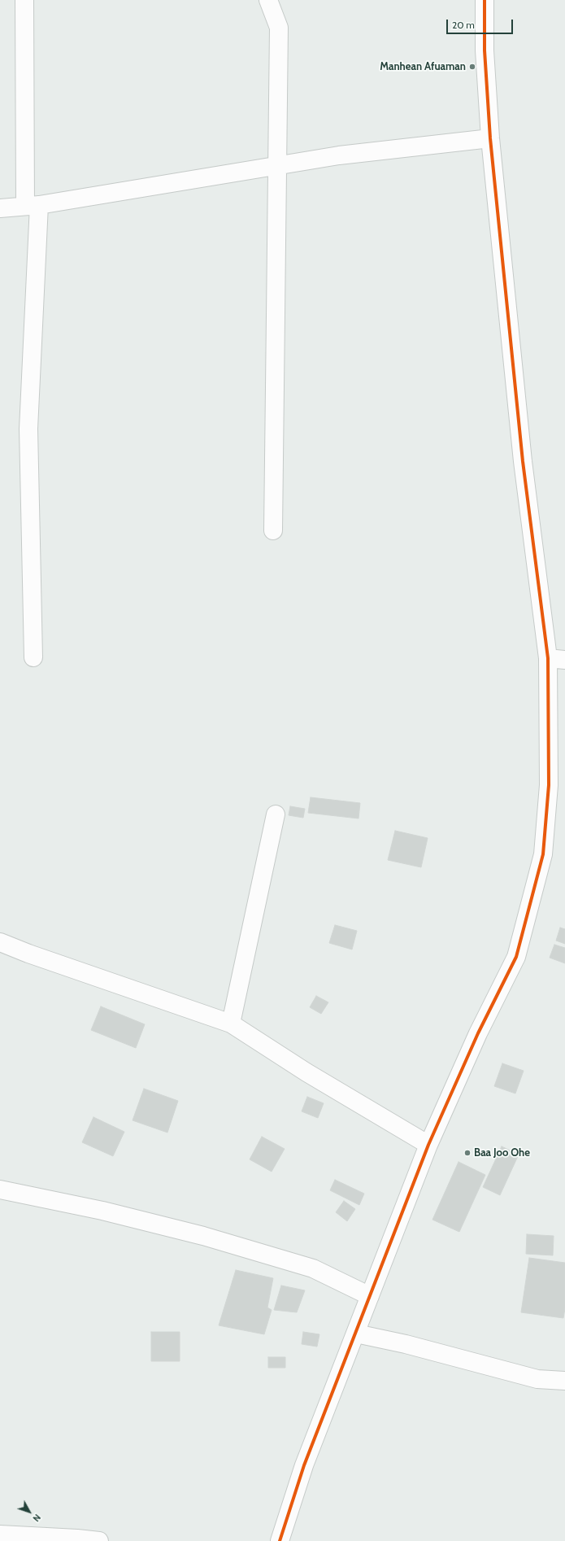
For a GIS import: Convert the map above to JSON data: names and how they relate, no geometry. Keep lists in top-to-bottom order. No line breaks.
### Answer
{"places":["Manhean Afuaman","Baa Joo Ohe"],"scale_bar":"20 m","north":"bottom right"}
